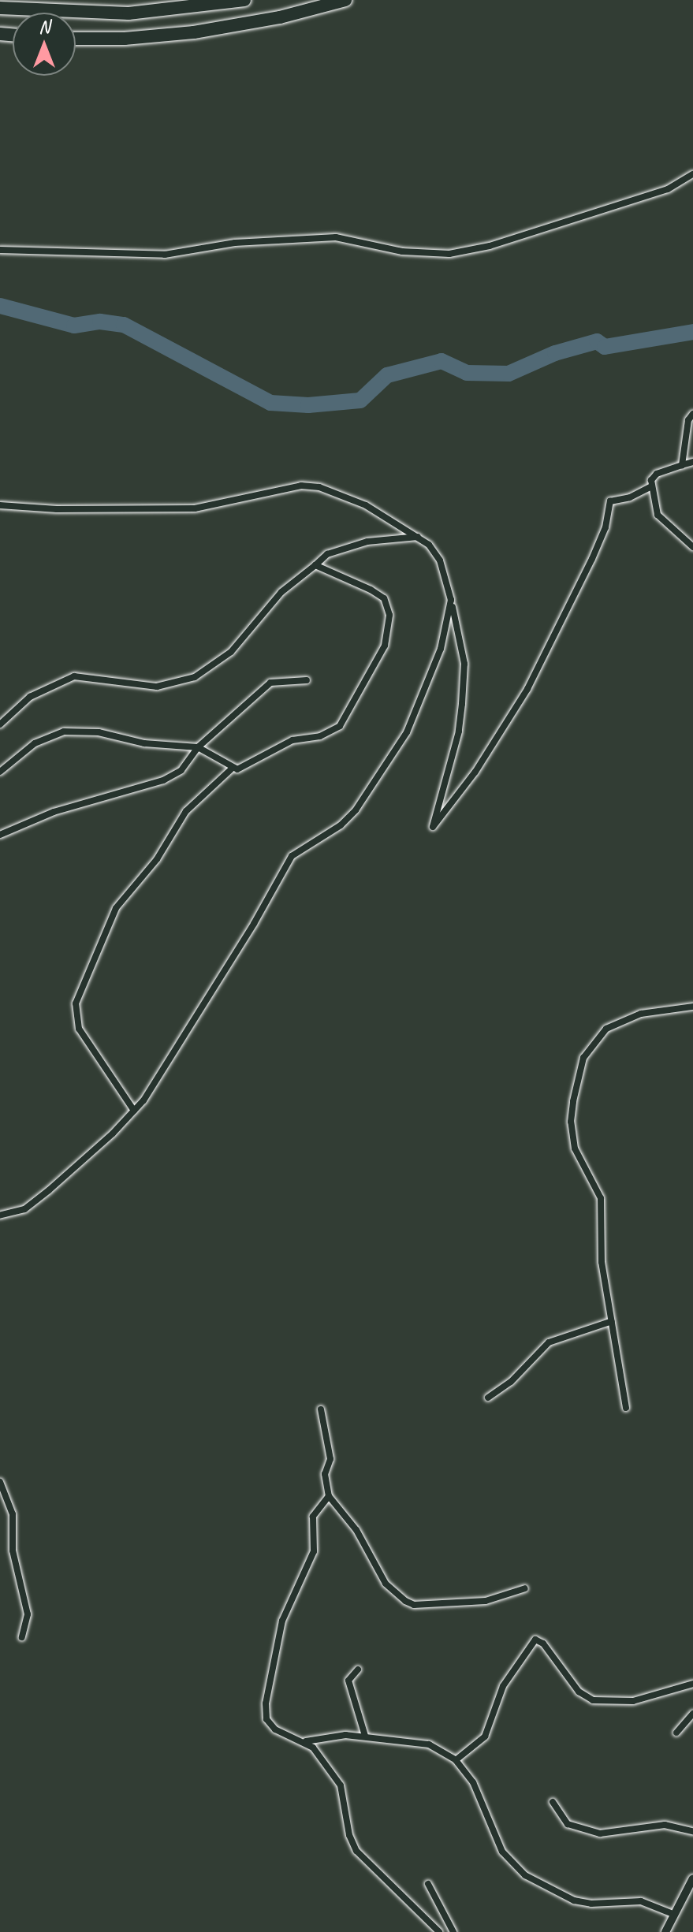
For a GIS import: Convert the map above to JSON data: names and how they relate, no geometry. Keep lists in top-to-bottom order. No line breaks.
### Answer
{"north":"top"}
